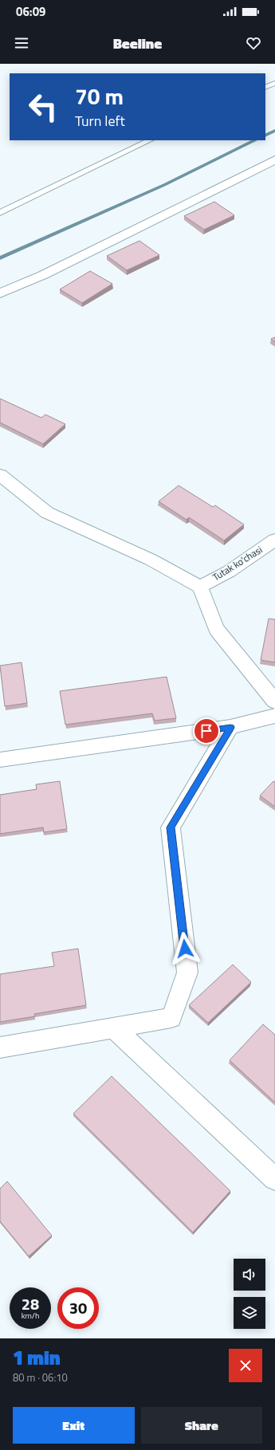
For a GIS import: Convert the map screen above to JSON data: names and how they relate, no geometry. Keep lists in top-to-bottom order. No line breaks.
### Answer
{"streets":{"street":["Tutak ko'chasi"]},"page":{"status":"06:09","header":"Beeline","turn":["70 m","Turn left"],"speed":"28 km/h","limit":"30","heading":["1 min","80 m · 06:10"],"buttons":["Exit","Share"]}}
